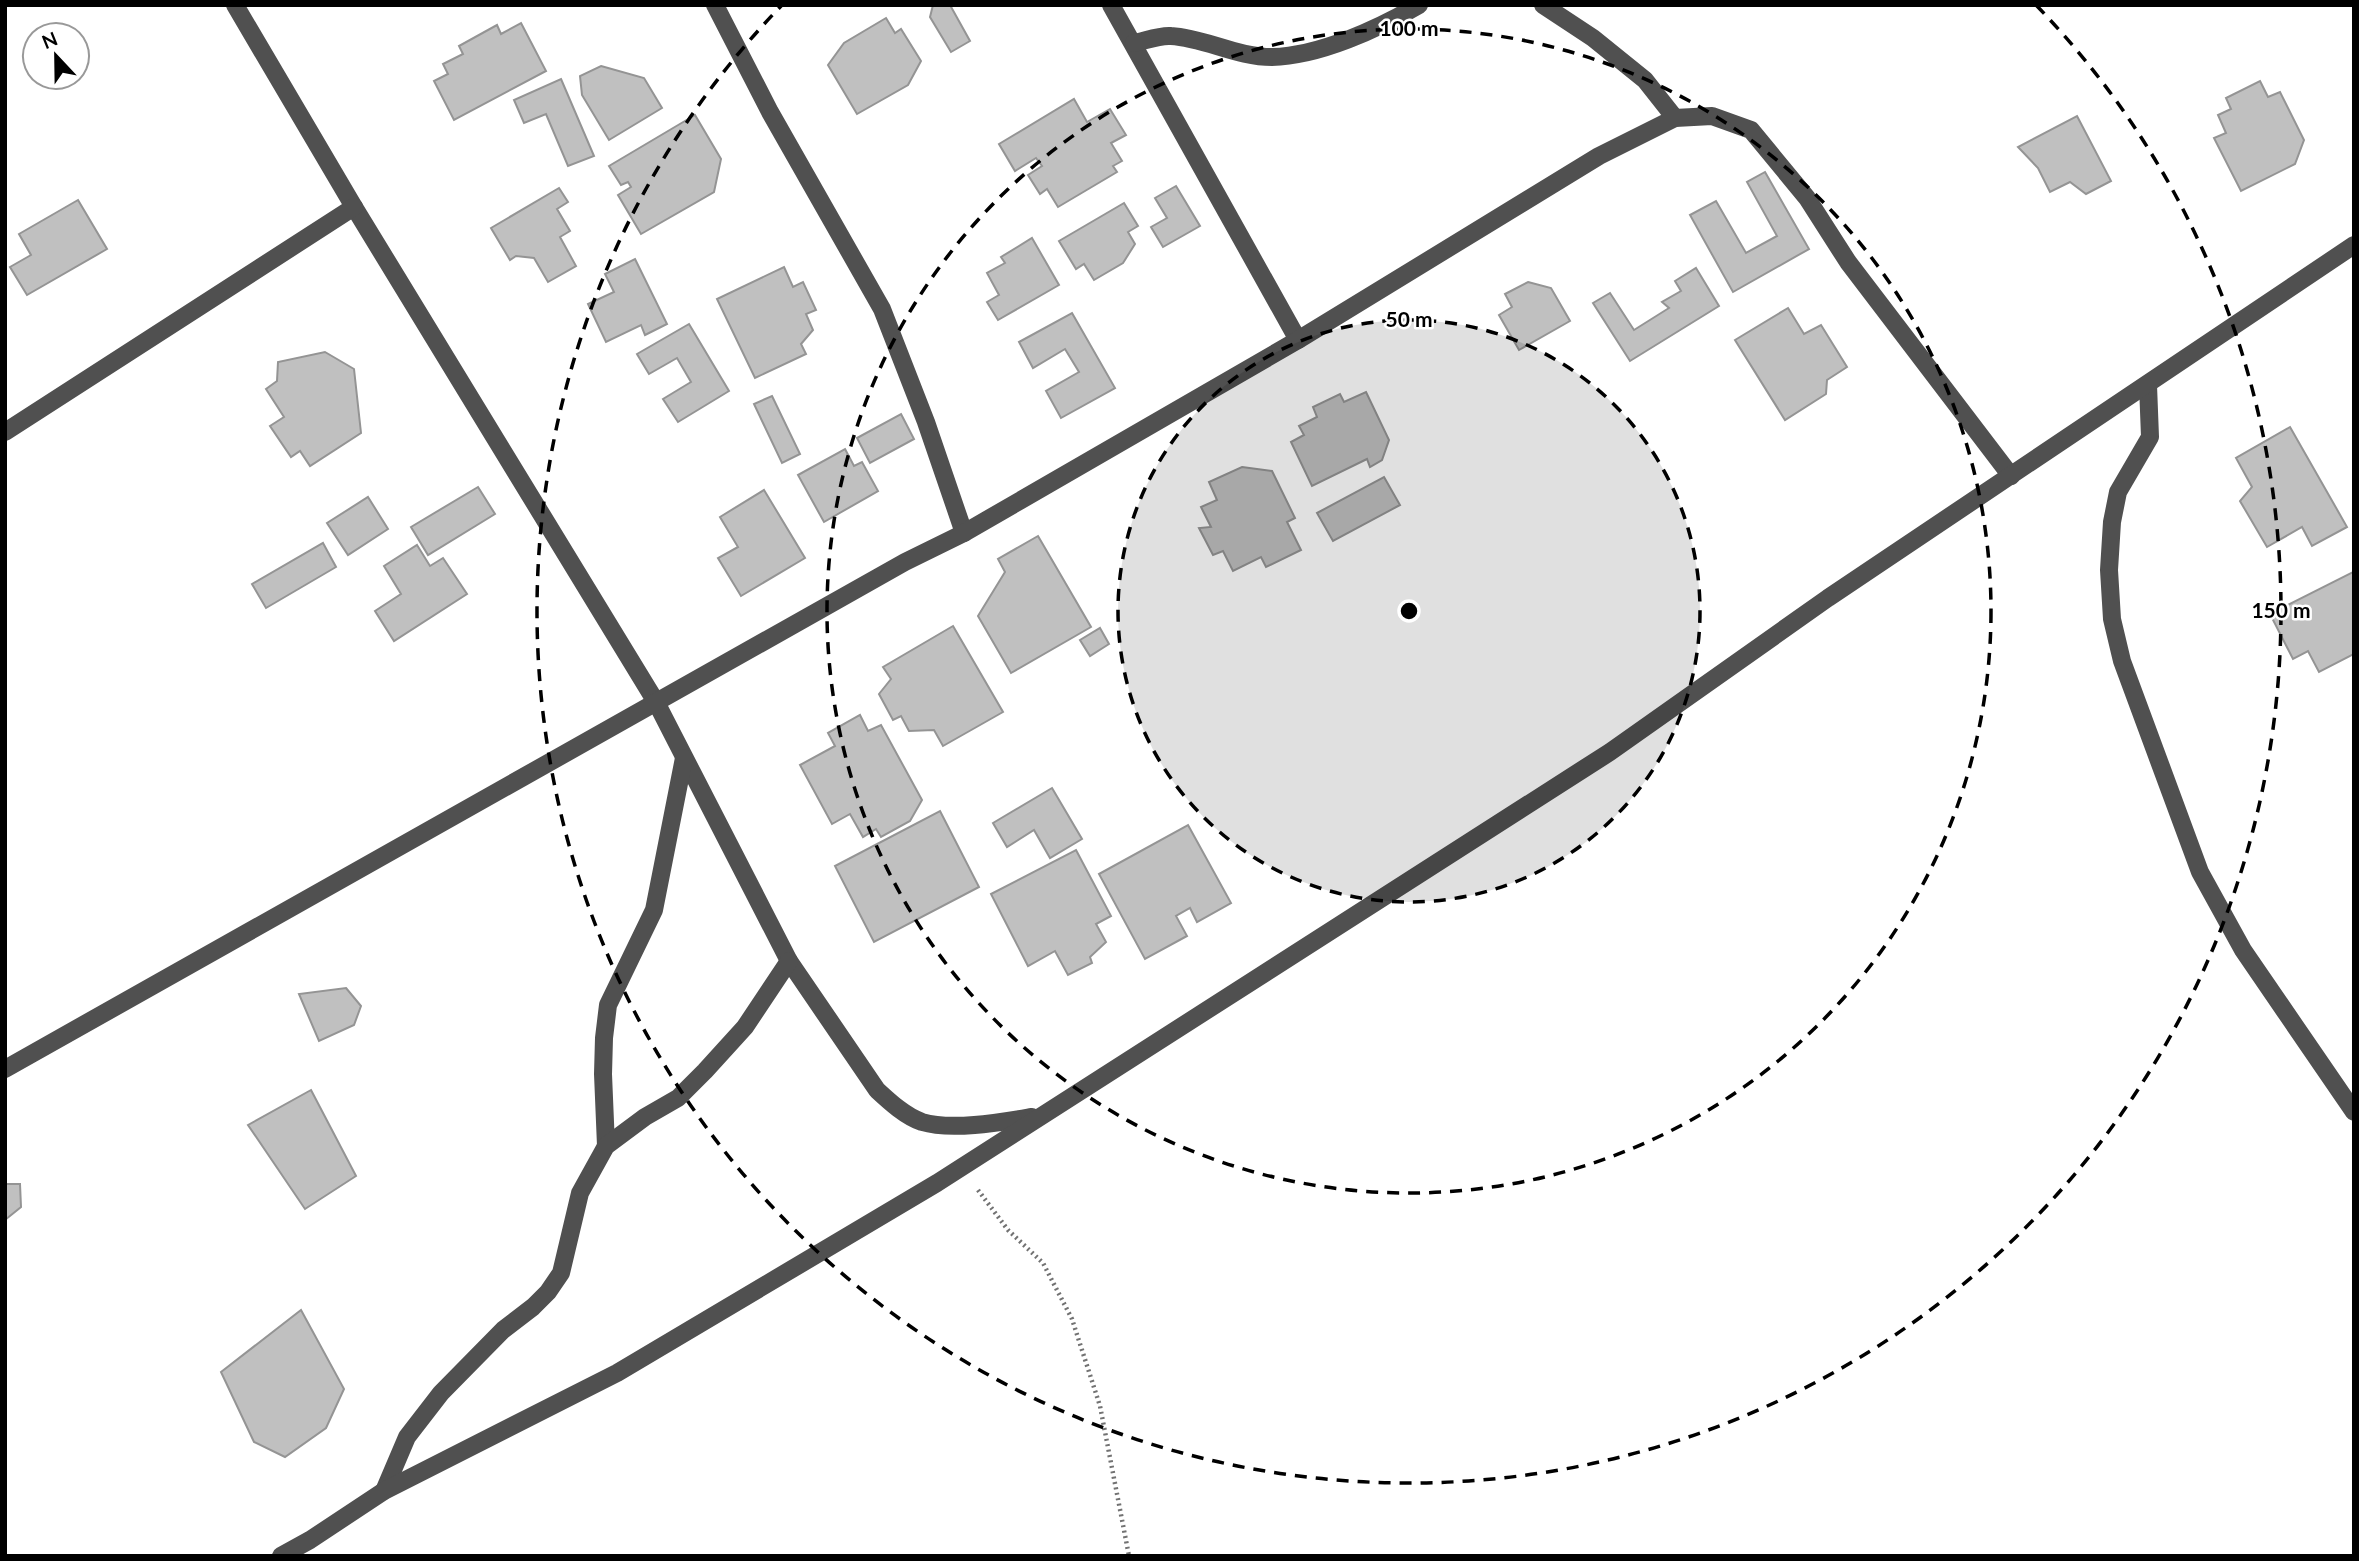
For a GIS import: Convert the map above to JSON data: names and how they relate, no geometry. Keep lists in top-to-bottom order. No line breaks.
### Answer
{"north":"top","rings":["100 m","50 m","150 m"]}
